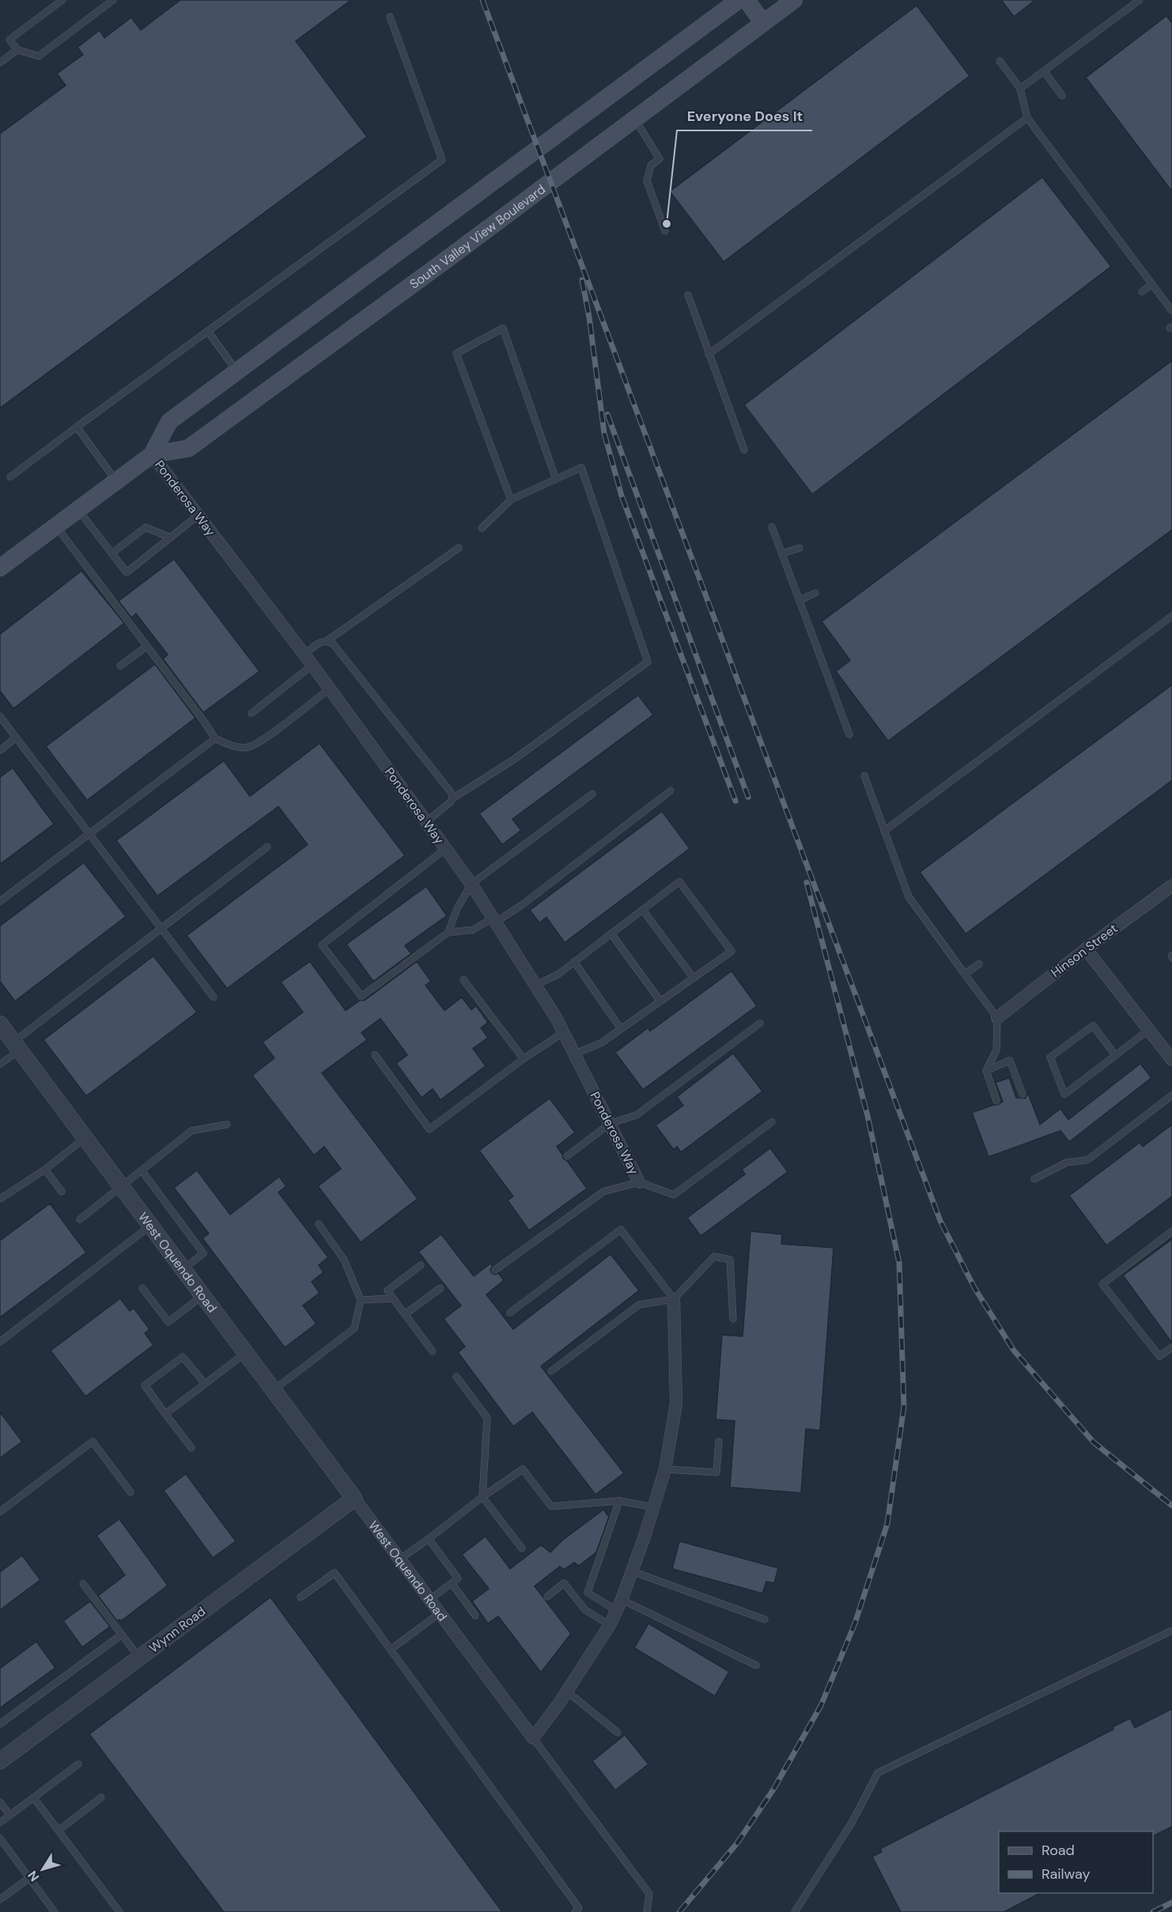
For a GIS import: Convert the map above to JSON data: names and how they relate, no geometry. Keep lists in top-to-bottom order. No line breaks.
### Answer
{"streets":{"main road":["South Valley View Boulevard"],"street":["Ponderosa Way","Hinson Street","West Oquendo Road","Wynn Road"]},"crossings":[["South Valley View Boulevard","Ponderosa Way"],["West Oquendo Road","Wynn Road"]],"places":["Everyone Does It"],"legend":["Road","Railway"],"north":"bottom left"}
